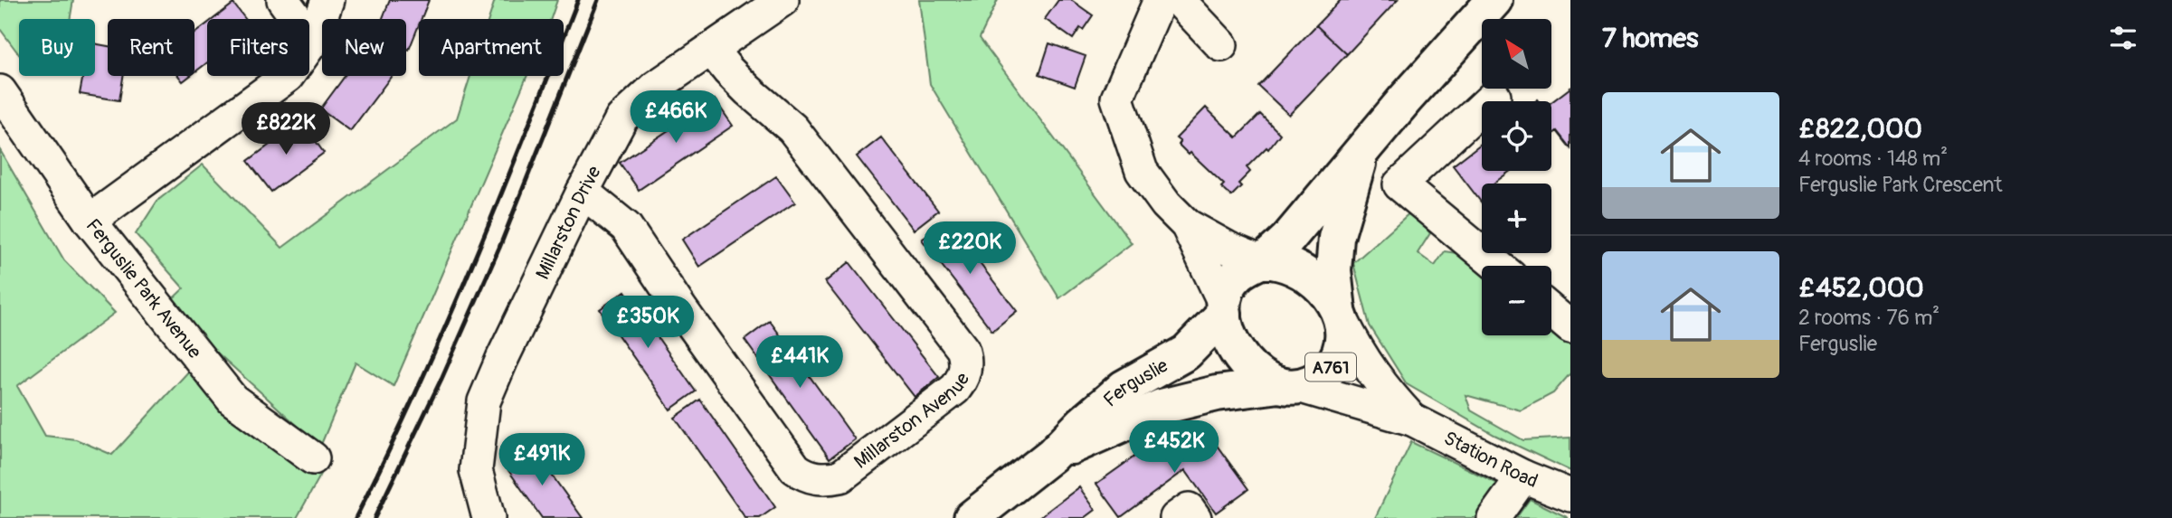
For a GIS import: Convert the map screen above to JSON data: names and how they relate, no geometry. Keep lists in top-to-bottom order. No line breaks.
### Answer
{"streets":{"main road":["A761","Ferguslie"],"street":["Millarston Drive","Ferguslie Park Avenue","Millarston Avenue","Station Road"]},"crossings":[["Millarston Drive","Millarston Avenue"],["A761","Ferguslie"],["A761","Station Road"],["Ferguslie","Station Road"]],"north":"top left","page":{"heading":"7 homes","map_buttons":["+","−"],"chip":["Buy","Rent","Filters","New","Apartment"],"list":[{"name":"£822,000","note":"4 rooms · 148 m² · Ferguslie Park Crescent"},{"name":"£452,000","note":"2 rooms · 76 m² · Ferguslie"}],"price":["£466K","£822K","£220K","£350K","£441K","£452K","£491K"]}}
